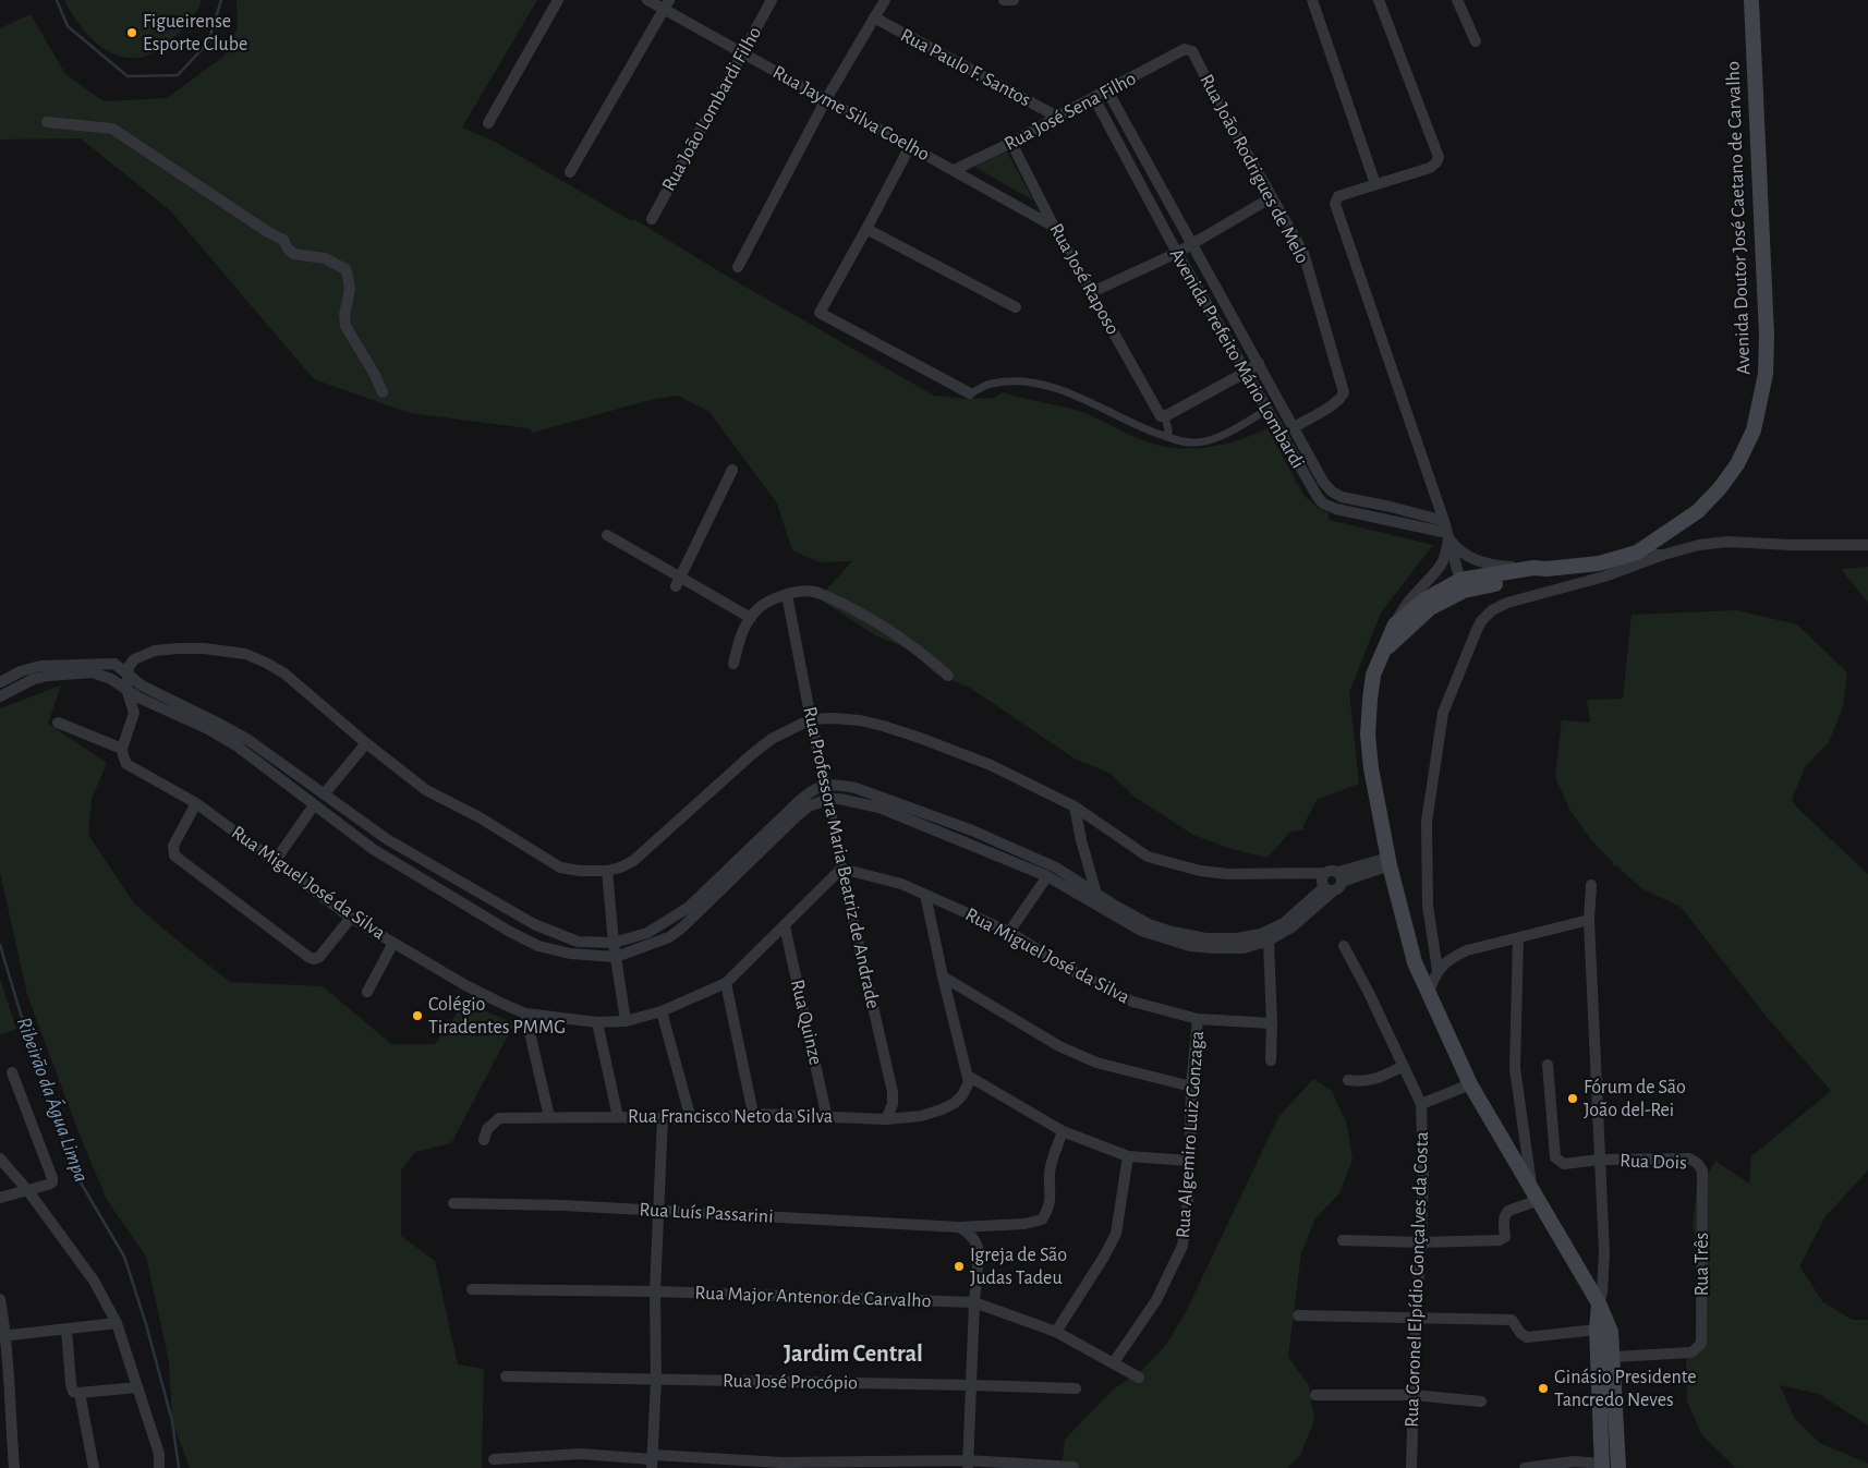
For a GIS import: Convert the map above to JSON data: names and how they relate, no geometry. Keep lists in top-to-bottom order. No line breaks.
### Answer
{"streets":{"main road":["Avenida Doutor José Caetano de Carvalho"],"street":["Rua Paulo F. Santos","Rua João Lombardi Filho","Rua José Sena Filho","Rua Jayme Silva Coelho","Rua João Rodrigues de Melo","Rua José Raposo","Avenida Prefeito Mário Lombardi","Rua Professora Maria Beatriz de Andrade","Rua Miguel José da Silva","Rua Quinze","Rua Francisco Neto da Silva","Rua Algemiro Luiz Gonzaga","Rua Dois","Rua Luís Passarini","Rua Três","Rua Coronel Elpídio Gonçalves da Costa","Rua Major Antenor de Carvalho","Rua José Procópio"]},"crossings":[["Rua Paulo F. Santos","Rua José Sena Filho"],["Rua João Lombardi Filho","Rua Jayme Silva Coelho"],["Rua José Sena Filho","Rua Jayme Silva Coelho"],["Rua José Sena Filho","Rua João Rodrigues de Melo"],["Rua José Sena Filho","Rua José Raposo"],["Rua José Sena Filho","Avenida Prefeito Mário Lombardi"],["Rua Jayme Silva Coelho","Rua José Raposo"],["Rua João Rodrigues de Melo","Avenida Prefeito Mário Lombardi"],["Avenida Doutor José Caetano de Carvalho","Rua Três"],["Rua Professora Maria Beatriz de Andrade","Rua Miguel José da Silva"],["Rua Professora Maria Beatriz de Andrade","Rua Francisco Neto da Silva"],["Rua Miguel José da Silva","Rua Quinze"],["Rua Miguel José da Silva","Rua Algemiro Luiz Gonzaga"],["Rua Quinze","Rua Francisco Neto da Silva"],["Rua Algemiro Luiz Gonzaga","Rua Major Antenor de Carvalho"],["Rua Dois","Rua Três"]],"districts":["Jardim Central"],"water":["Ribeirão da Água Limpa"],"places":["Figueirense Esporte Clube","Colégio Tiradentes PMMG","Fórum de São João del-Rei","Igreja de São Judas Tadeu","Ginásio Presidente Tancredo Neves"]}
